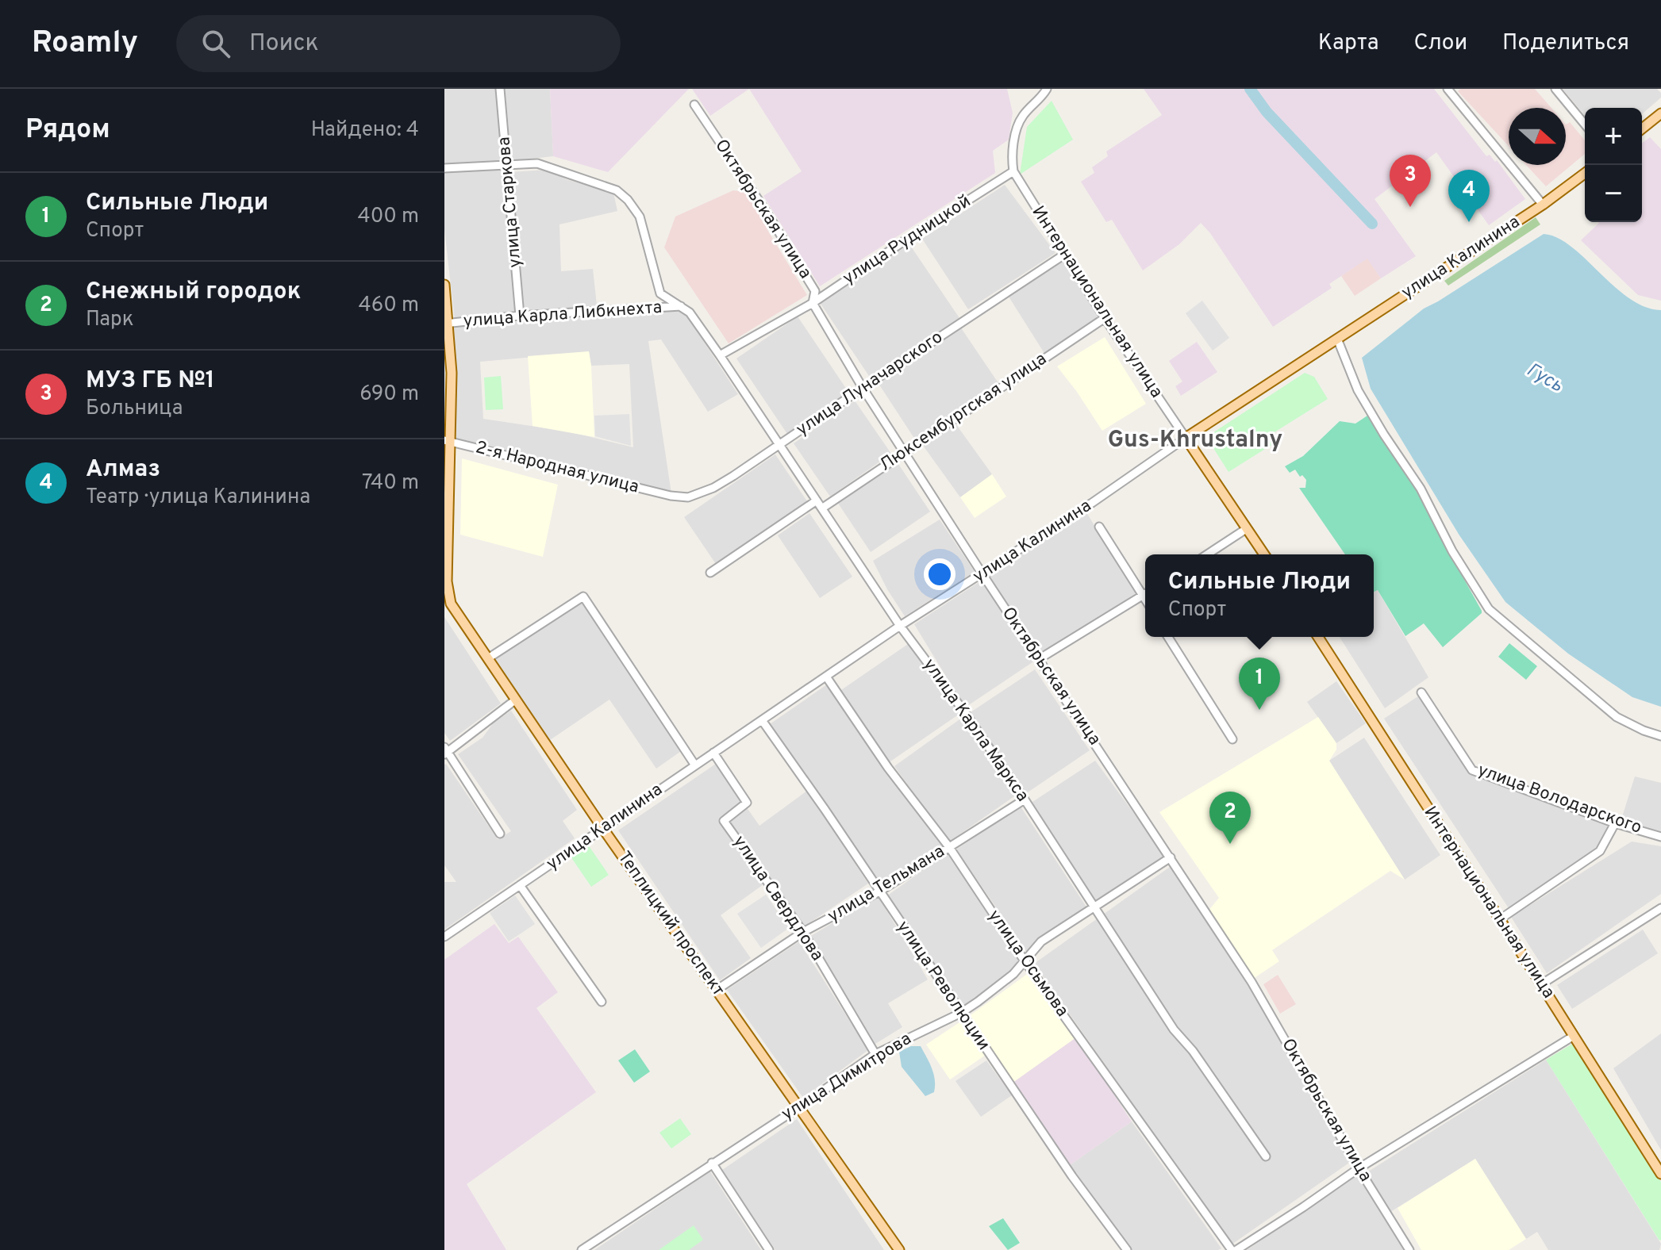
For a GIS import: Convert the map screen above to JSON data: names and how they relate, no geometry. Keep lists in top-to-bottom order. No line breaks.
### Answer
{"streets":{"main road":["улица Калинина","Интернациональная улица","Теплицкий проспект"],"street":["улица Старкова","Октябрьская улица","улица Рудницкой","улица Карла Либкнехта","улица Луначарского","Люксембургская улица","2-я Народная улица","улица Карла Маркса","улица Володарского","улица Тельмана","улица Свердлова","улица Осьмова","улица Революции","улица Димитрова"]},"crossings":[["улица Старкова","улица Карла Либкнехта"],["улица Старкова","улица Карла Маркса"],["Октябрьская улица","улица Рудницкой"],["Октябрьская улица","улица Калинина"],["Октябрьская улица","улица Луначарского"],["Октябрьская улица","Люксембургская улица"],["Октябрьская улица","улица Димитрова"],["улица Рудницкой","Интернациональная улица"],["улица Рудницкой","улица Карла Маркса"],["улица Калинина","Интернациональная улица"],["улица Калинина","улица Карла Маркса"],["улица Калинина","улица Свердлова"],["улица Калинина","Теплицкий проспект"],["улица Калинина","улица Осьмова"],["улица Калинина","улица Революции"],["Интернациональная улица","улица Луначарского"],["Интернациональная улица","Люксембургская улица"],["улица Карла Либкнехта","улица Карла Маркса"],["улица Карла Либкнехта","Теплицкий проспект"],["улица Луначарского","2-я Народная улица"],["улица Луначарского","улица Карла Маркса"],["Люксембургская улица","улица Карла Маркса"],["2-я Народная улица","Теплицкий проспект"],["улица Карла Маркса","улица Тельмана"],["улица Карла Маркса","улица Димитрова"],["улица Тельмана","улица Свердлова"],["улица Тельмана","Теплицкий проспект"],["улица Тельмана","улица Осьмова"],["улица Тельмана","улица Революции"],["улица Свердлова","улица Димитрова"],["Теплицкий проспект","улица Димитрова"],["улица Осьмова","улица Димитрова"],["улица Революции","улица Димитрова"]],"districts":["Gus-Khrustalny"],"water":["Гусь"],"north":"right","page":{"header":"Roamly","search":"Поиск","nav":["Карта","Слои","Поделиться"],"heading":["Рядом","Найдено: 4"],"map_buttons":["+","−"],"pins":["3","4","1","2"],"list":[{"mark":"1","name":"Сильные Люди","note":"Спорт","value":"400 m"},{"mark":"2","name":"Снежный городок","note":"Парк","value":"460 m"},{"mark":"3","name":"МУЗ ГБ №1","note":"Больница","value":"690 m"},{"mark":"4","name":"Алмаз","note":"Театр · улица Калинина","value":"740 m"}],"popup":["Сильные Люди","Спорт"]}}
